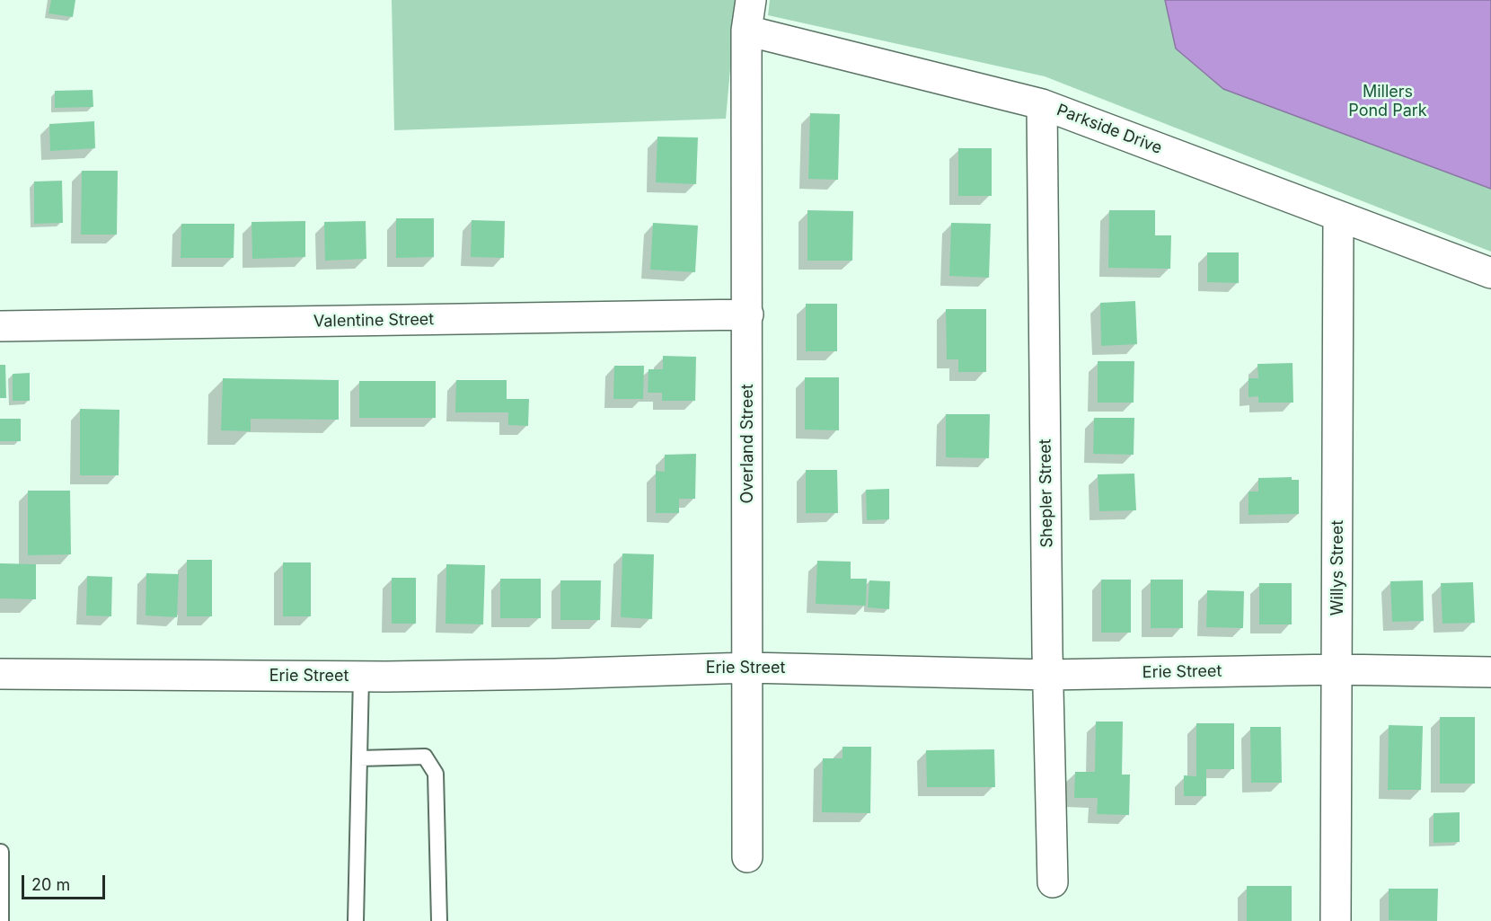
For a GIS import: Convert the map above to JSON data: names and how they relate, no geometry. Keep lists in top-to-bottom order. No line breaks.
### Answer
{"streets":{"street":["Parkside Drive","Valentine Street","Overland Street","Shepler Street","Willys Street","Erie Street"]},"crossings":[["Parkside Drive","Overland Street"],["Parkside Drive","Shepler Street"],["Parkside Drive","Willys Street"],["Valentine Street","Overland Street"],["Overland Street","Erie Street"],["Shepler Street","Erie Street"],["Willys Street","Erie Street"]],"parks":["Millers Pond Park"],"scale_bar":"20 m"}
